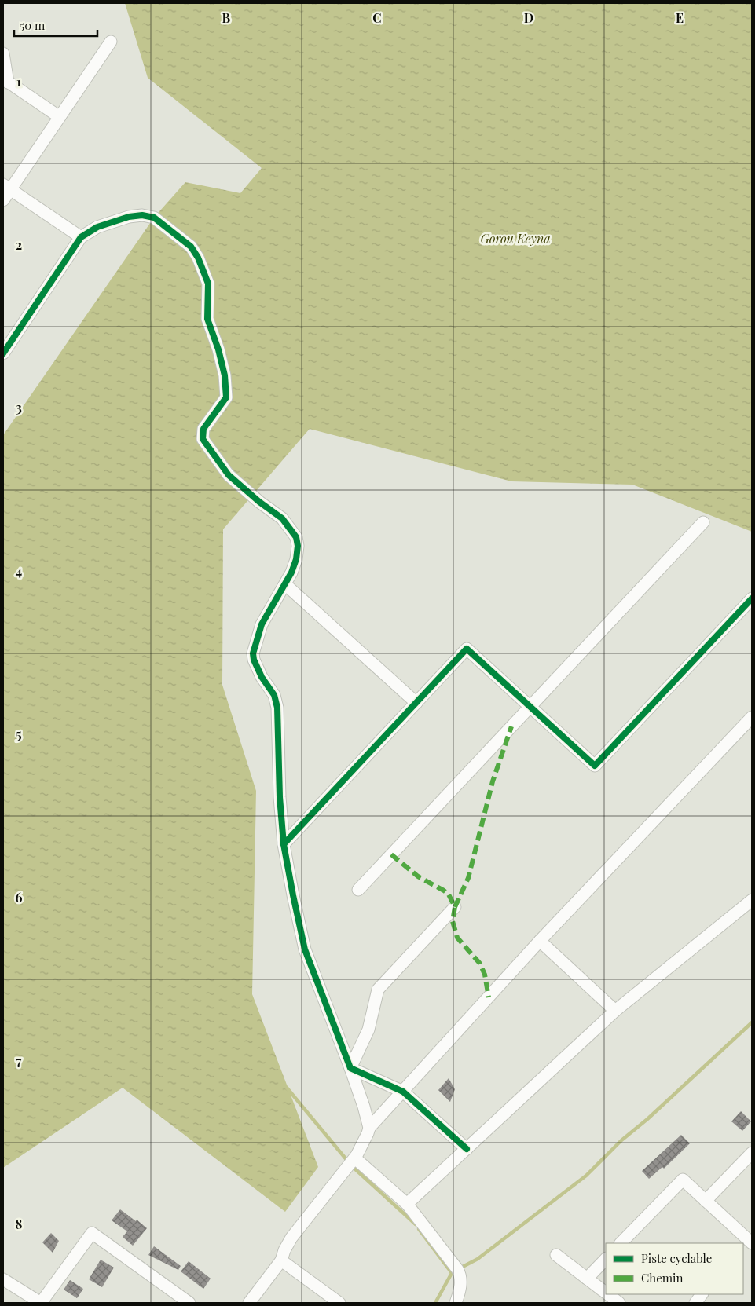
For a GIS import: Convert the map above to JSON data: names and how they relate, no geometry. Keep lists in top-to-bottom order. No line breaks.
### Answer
{"water":["Gorou Keyna"],"legend":["Piste cyclable","Chemin"],"scale_bar":"50 m","grid":{"columns":["B","C","D","E"],"rows":["1","2","3","4","5","6","7","8"]}}
